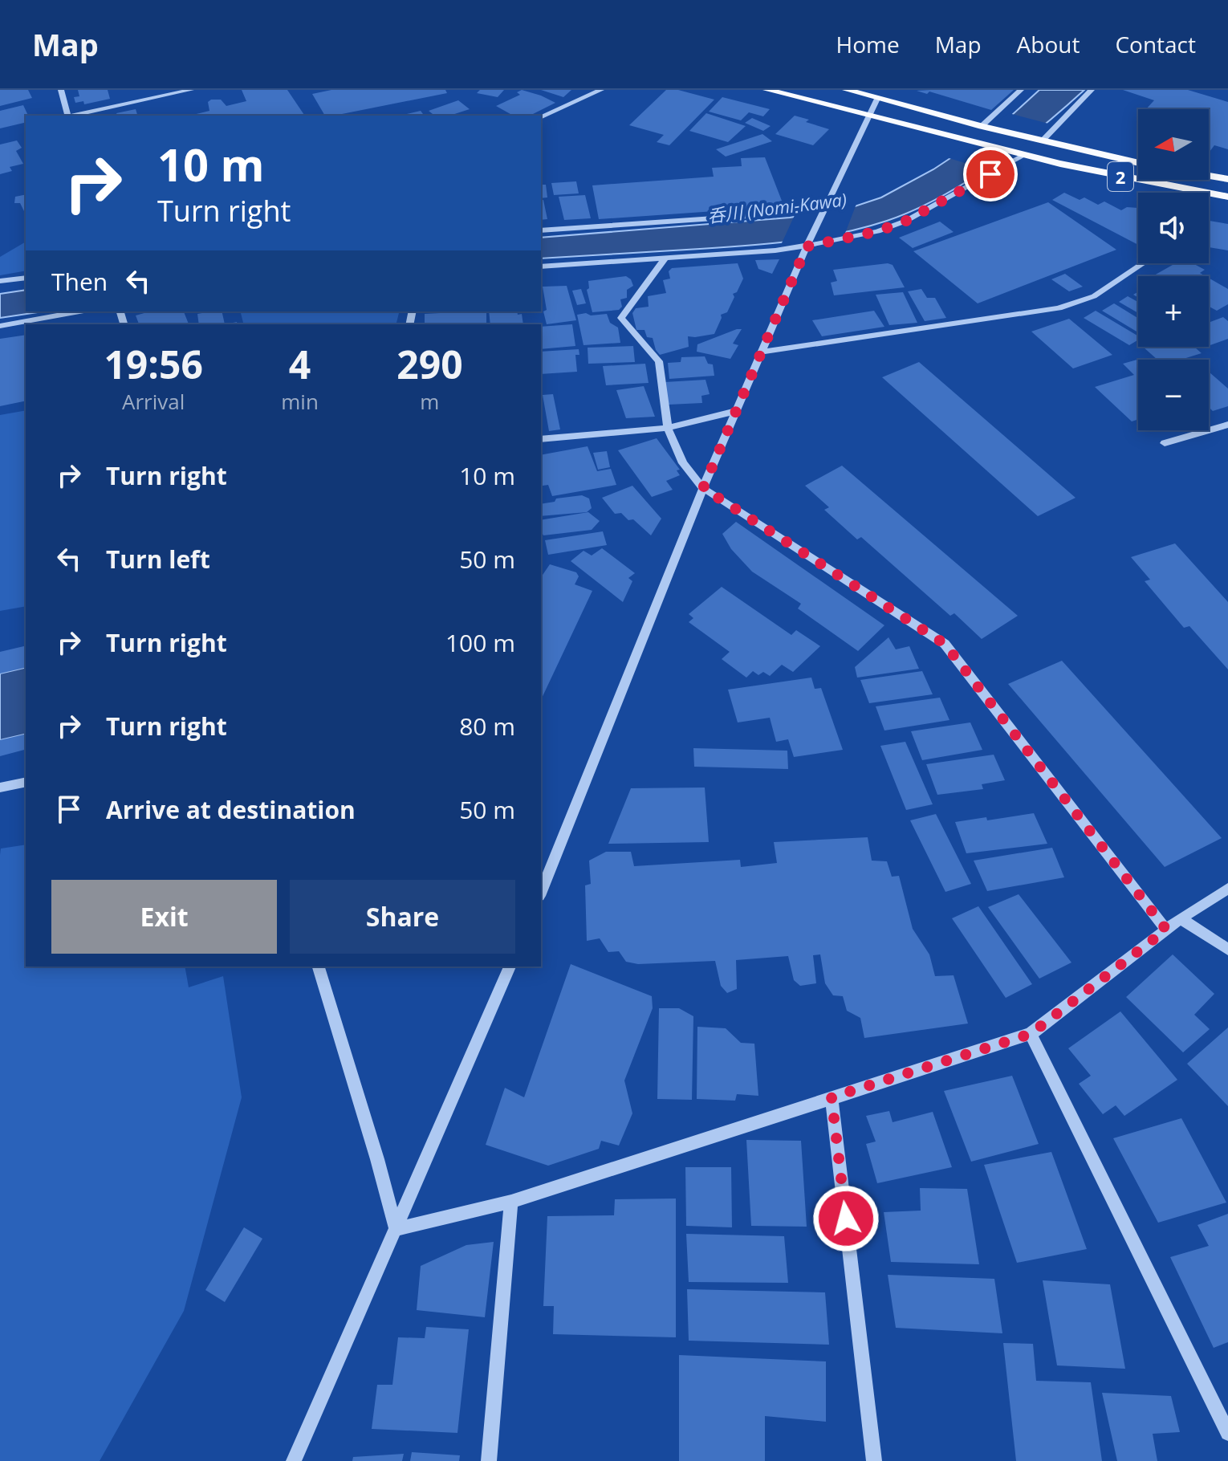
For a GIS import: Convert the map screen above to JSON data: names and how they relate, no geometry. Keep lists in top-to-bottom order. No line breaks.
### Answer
{"streets":{"main road":["2"]},"water":["呑川 (Nomi-Kawa)"],"north":"left","page":{"header":"Map","nav":["Home","Map","About","Contact"],"map_buttons":["+","−"],"turn":["10 m","Turn right"],"then":"Then","eta":["19:56","Arrival","4","min","290","m"],"list":[{"name":"Turn right","value":"10 m"},{"name":"Turn left","value":"50 m"},{"name":"Turn right","value":"100 m"},{"name":"Turn right","value":"80 m"},{"name":"Arrive at destination","value":"50 m"}],"buttons":["Exit","Share"]}}
